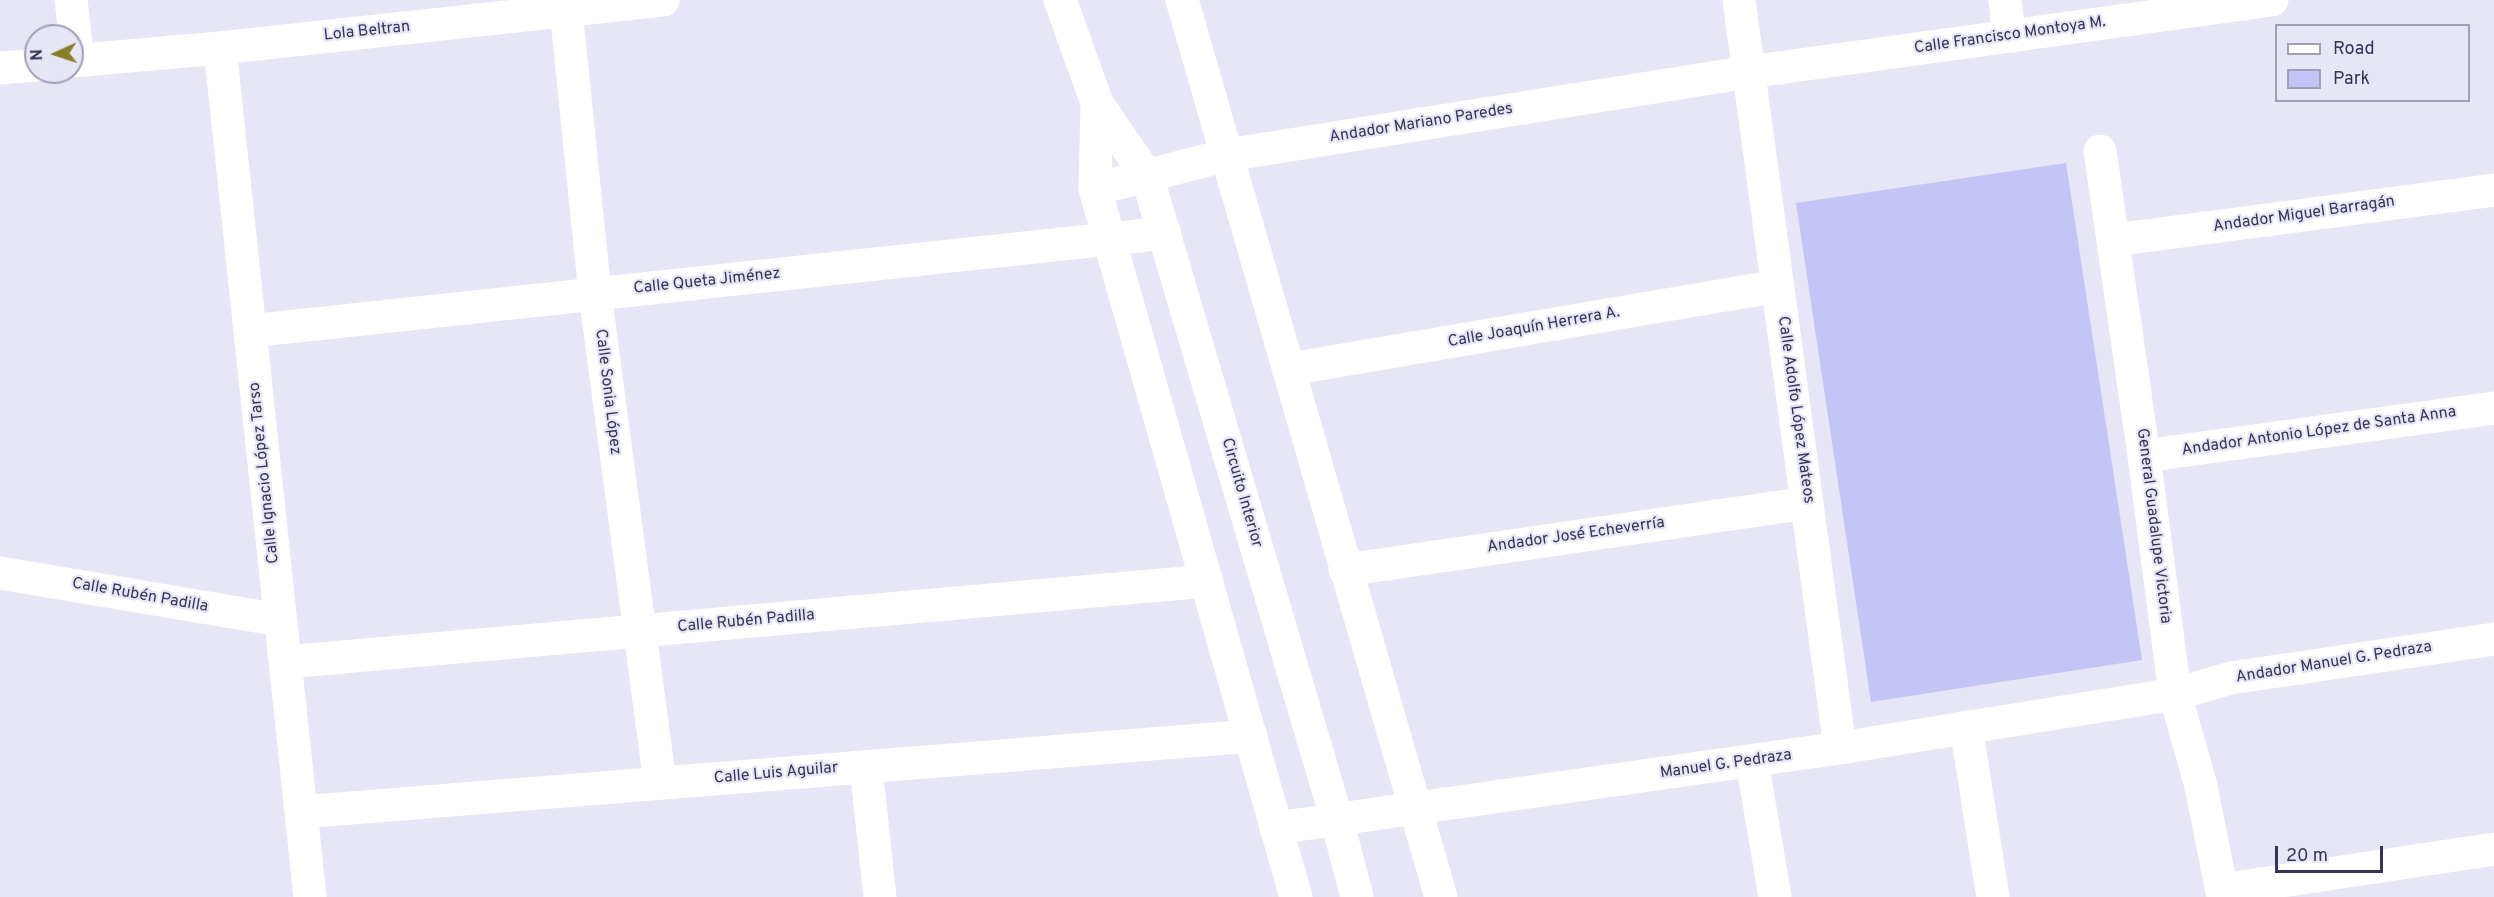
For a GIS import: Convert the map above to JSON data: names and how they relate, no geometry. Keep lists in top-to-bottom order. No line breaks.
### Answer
{"streets":{"street":["Lola Beltran","Calle Francisco Montoya M.","Andador Mariano Paredes","Andador Miguel Barragán","Calle Queta Jiménez","Calle Joaquín Herrera A.","Calle Sonia López","Calle Adolfo López Mateos","Andador Antonio López de Santa Anna","Calle Ignacio López Tarso","Circuito Interior","General Guadalupe Victoria","Andador José Echeverría","Calle Rubén Padilla","Andador Manuel G. Pedraza","Manuel G. Pedraza","Calle Luis Aguilar"]},"crossings":[["Lola Beltran","Calle Sonia López"],["Lola Beltran","Calle Ignacio López Tarso"],["Calle Francisco Montoya M.","Andador Mariano Paredes"],["Calle Francisco Montoya M.","Calle Adolfo López Mateos"],["Andador Mariano Paredes","Calle Adolfo López Mateos"],["Andador Mariano Paredes","Circuito Interior"],["Andador Miguel Barragán","General Guadalupe Victoria"],["Calle Queta Jiménez","Calle Sonia López"],["Calle Queta Jiménez","Calle Ignacio López Tarso"],["Calle Queta Jiménez","Circuito Interior"],["Calle Joaquín Herrera A.","Calle Adolfo López Mateos"],["Calle Sonia López","Calle Rubén Padilla"],["Calle Sonia López","Calle Luis Aguilar"],["Calle Adolfo López Mateos","Andador José Echeverría"],["Calle Adolfo López Mateos","Manuel G. Pedraza"],["Andador Antonio López de Santa Anna","General Guadalupe Victoria"],["Calle Ignacio López Tarso","Calle Rubén Padilla"],["Calle Ignacio López Tarso","Calle Luis Aguilar"],["Circuito Interior","Calle Rubén Padilla"],["Circuito Interior","Manuel G. Pedraza"],["Circuito Interior","Calle Luis Aguilar"],["General Guadalupe Victoria","Andador Manuel G. Pedraza"],["General Guadalupe Victoria","Manuel G. Pedraza"],["Andador Manuel G. Pedraza","Manuel G. Pedraza"]],"legend":["Road","Park"],"scale_bar":"20 m","north":"left"}
